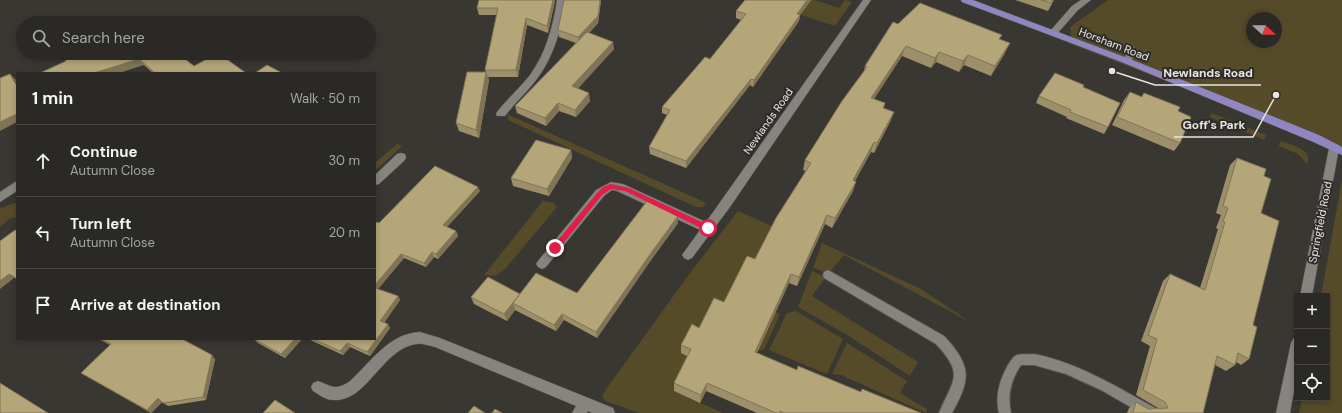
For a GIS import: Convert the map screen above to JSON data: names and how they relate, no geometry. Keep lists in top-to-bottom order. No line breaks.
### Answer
{"streets":{"main road":["Horsham Road"],"street":["Newlands Road","Springfield Road"]},"crossings":[["Horsham Road","Springfield Road"]],"places":["Newlands Road","Goff's Park"],"north":"right","page":{"search":"Search here","heading":["1 min","Walk · 50 m"],"list":[["Continue","Autumn Close","30 m"],["Turn left","Autumn Close","20 m"],"Arrive at destination"],"map_buttons":["+","−"]}}
